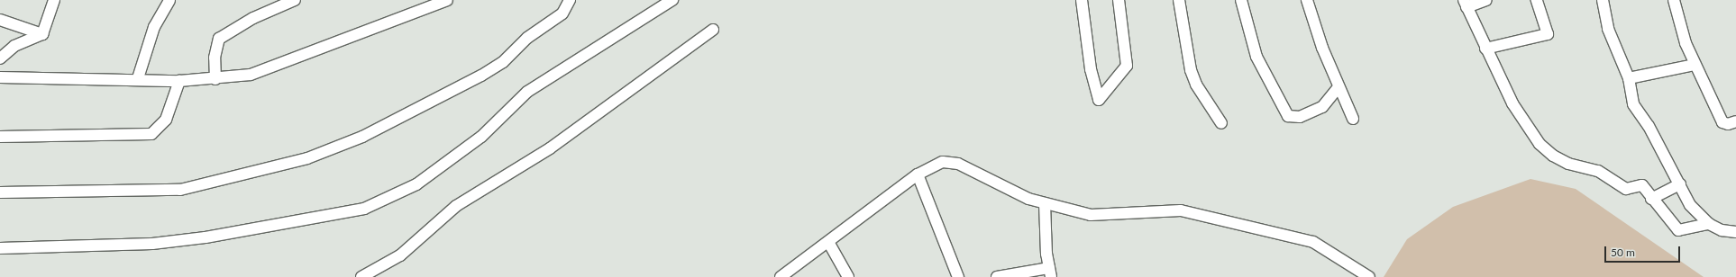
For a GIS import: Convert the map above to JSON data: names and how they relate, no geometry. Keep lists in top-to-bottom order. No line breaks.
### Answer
{"scale_bar":"50 m"}
